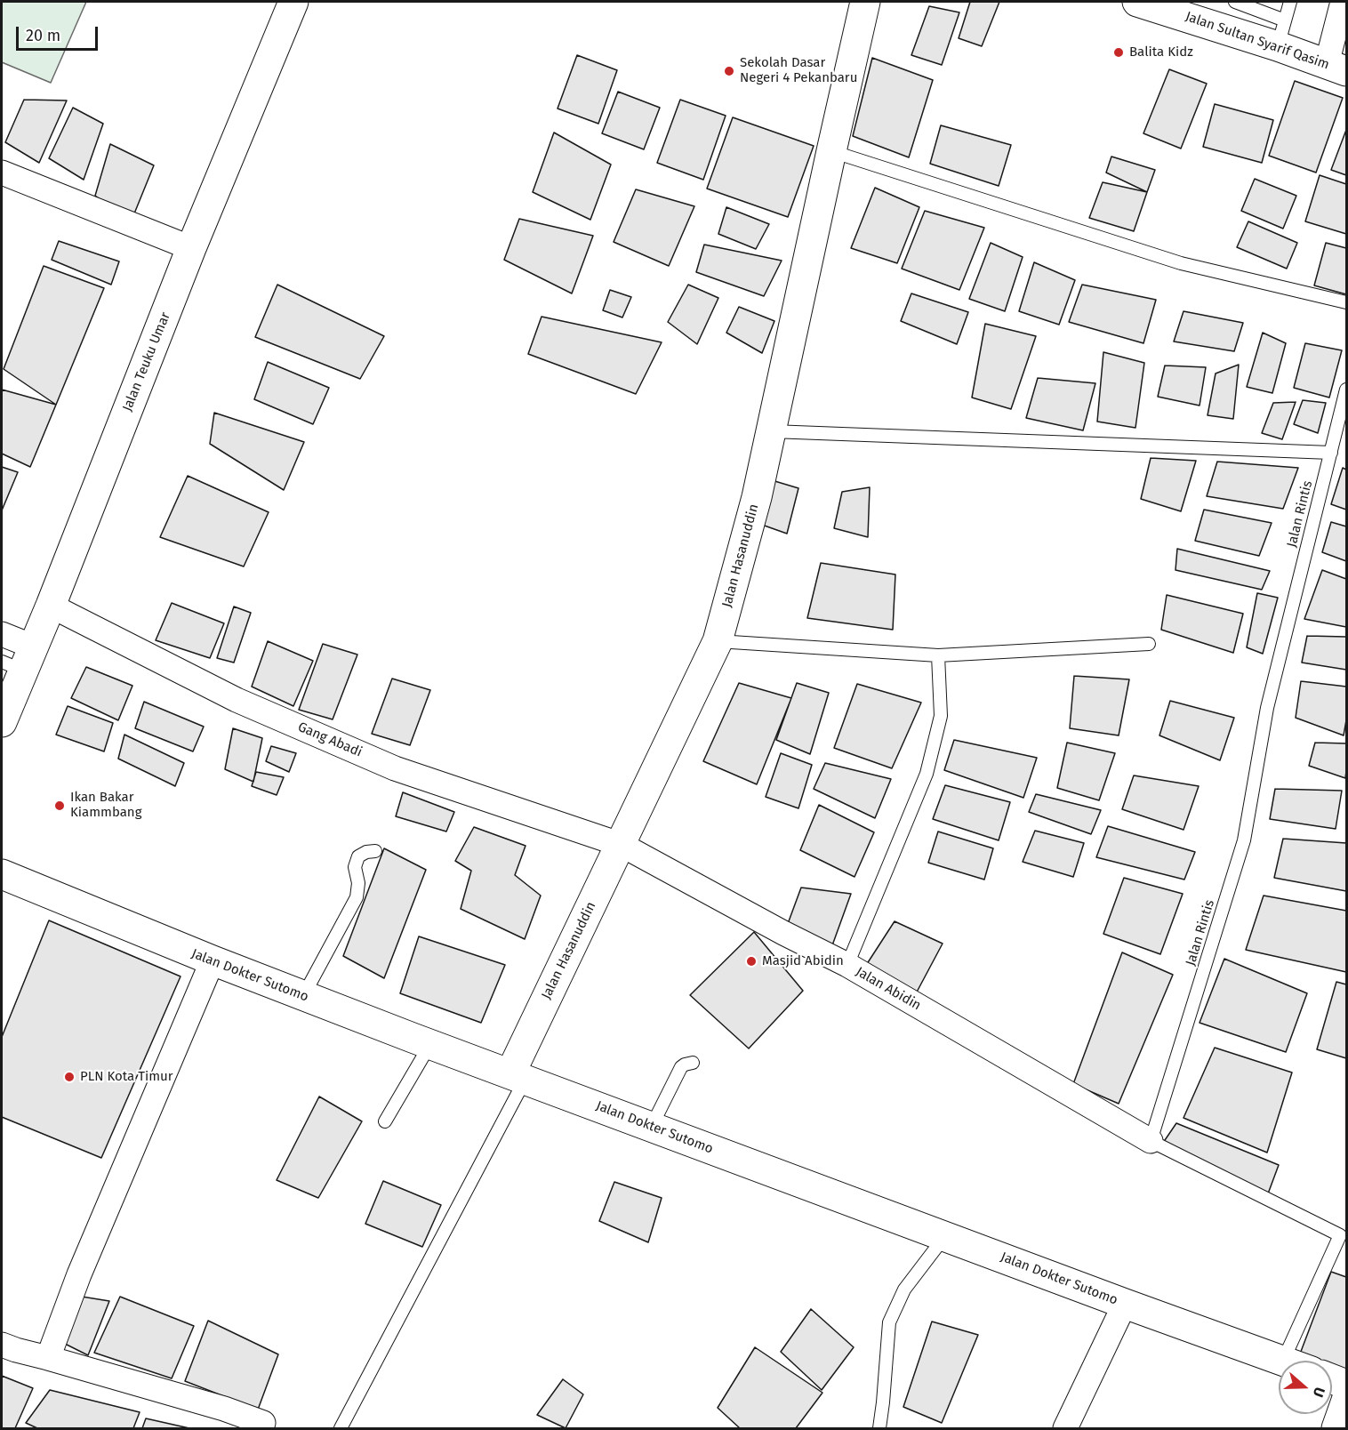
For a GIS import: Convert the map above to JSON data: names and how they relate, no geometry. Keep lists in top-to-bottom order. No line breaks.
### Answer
{"streets":{"street":["Jalan Sultan Syarif Qasim","Jalan Teuku Umar","Jalan Hasanuddin","Gang Abadi","Jalan Dokter Sutomo","Jalan Abidin"],"lane":["Jalan Rintis"]},"crossings":[["Jalan Teuku Umar","Gang Abadi"],["Jalan Rintis","Jalan Abidin"],["Jalan Hasanuddin","Gang Abadi"],["Jalan Hasanuddin","Jalan Dokter Sutomo"],["Jalan Hasanuddin","Jalan Abidin"],["Gang Abadi","Jalan Abidin"]],"places":["Balita Kidz","Sekolah Dasar Negeri 4 Pekanbaru","Ikan Bakar Kiammbang","Masjid Abidin","PLN Kota Timur"],"scale_bar":"20 m","north":"right"}
